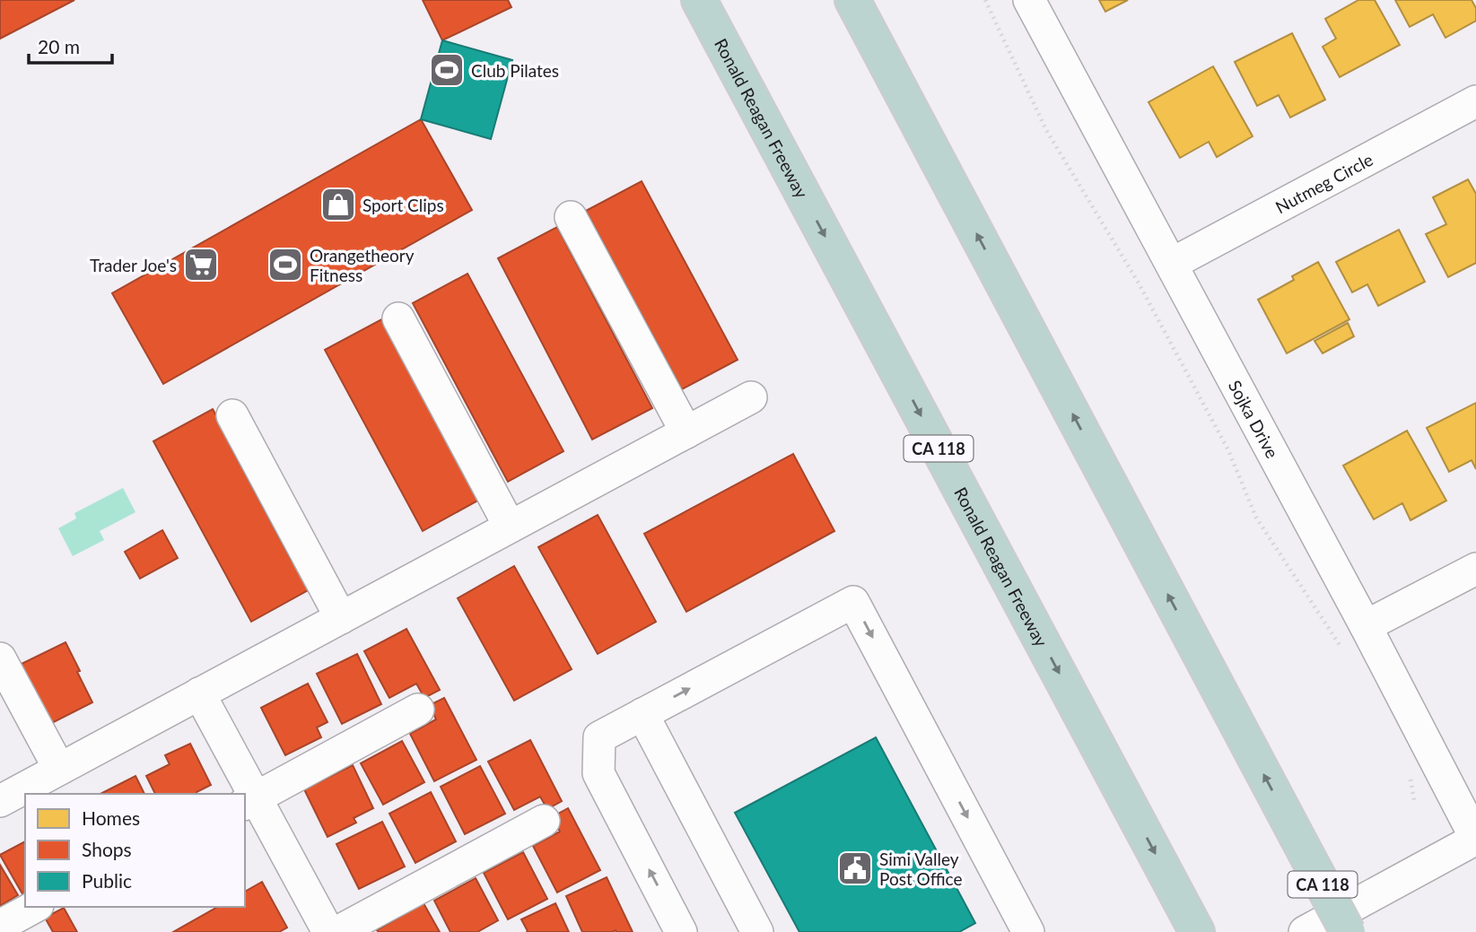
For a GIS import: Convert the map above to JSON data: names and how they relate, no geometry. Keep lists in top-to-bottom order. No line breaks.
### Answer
{"streets":{"highway":["Ronald Reagan Freeway","CA 118"],"street":["Nutmeg Circle","Sojka Drive"]},"crossings":[["Nutmeg Circle","Sojka Drive"]],"places":{"sports":["Club Pilates","Orangetheory Fitness"],"shop":["Sport Clips"],"supermarket":["Trader Joe's"],"public building":["Simi Valley Post Office"]},"legend":["Homes","Shops","Public"],"scale_bar":"20 m"}
